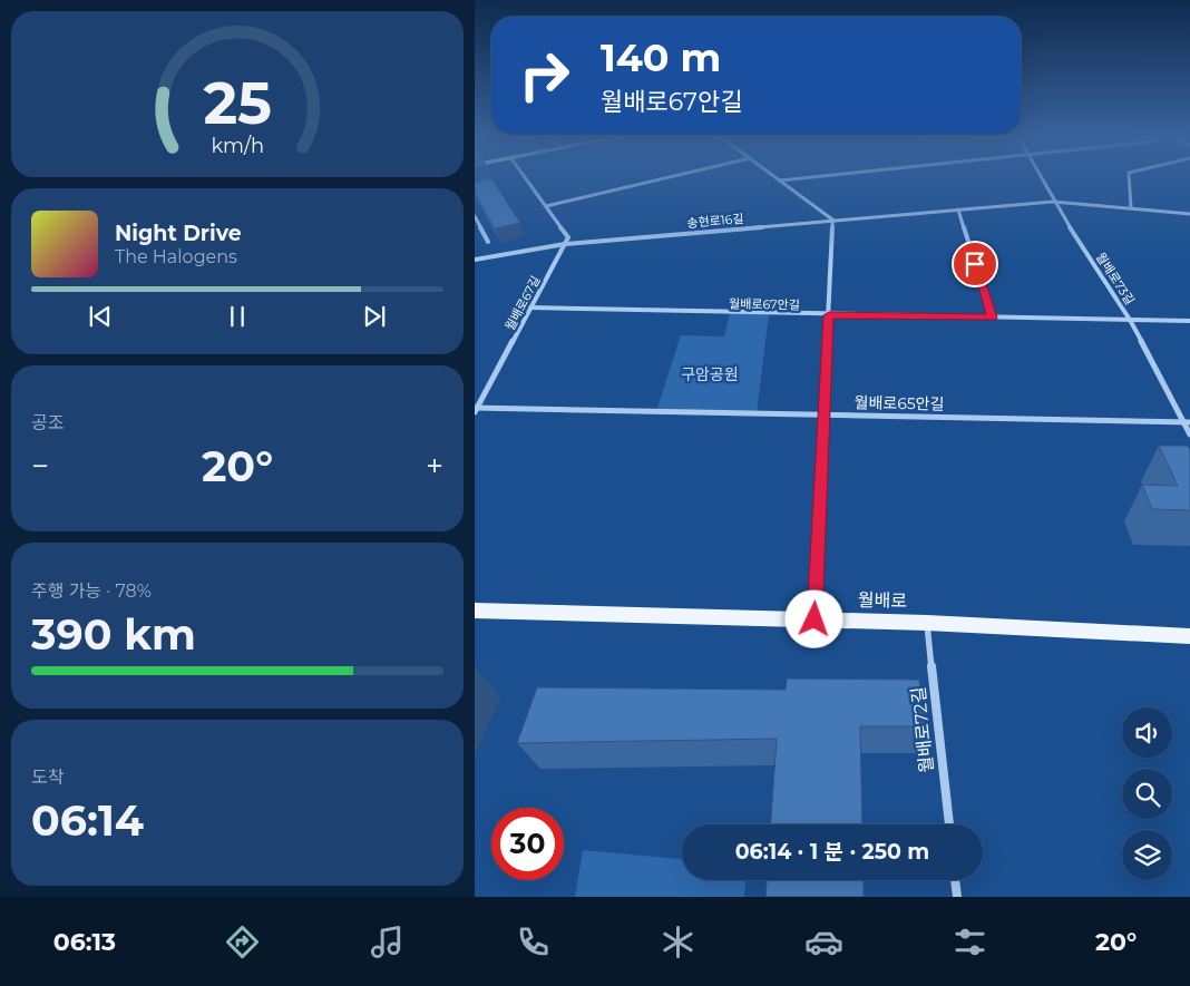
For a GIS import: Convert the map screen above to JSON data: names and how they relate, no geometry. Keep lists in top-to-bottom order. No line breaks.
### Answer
{"streets":{"main road":["월배로"],"street":["송현로16길","월배로73길","월배로67길","월배로67안길","월배로65안길","월배로72길"]},"crossings":[["송현로16길","월배로73길"],["송현로16길","월배로67길"],["월배로73길","월배로67안길"],["월배로73길","월배로65안길"],["월배로67길","월배로67안길"],["월배로67길","월배로65안길"],["월배로","월배로72길"]],"parks":["구암공원"],"page":{"turn":["140 m","월배로67안길"],"song":["Night Drive","The Halogens"],"tile":["공조",["주행 가능 · 78%","390 km"],["도착","06:14"]],"heat":["−","20°","+"],"limit":"30","trip":"06:14 · 1 분 · 250 m","tabs":["06:13","20°"],"gauge":["25","km/h"]}}
